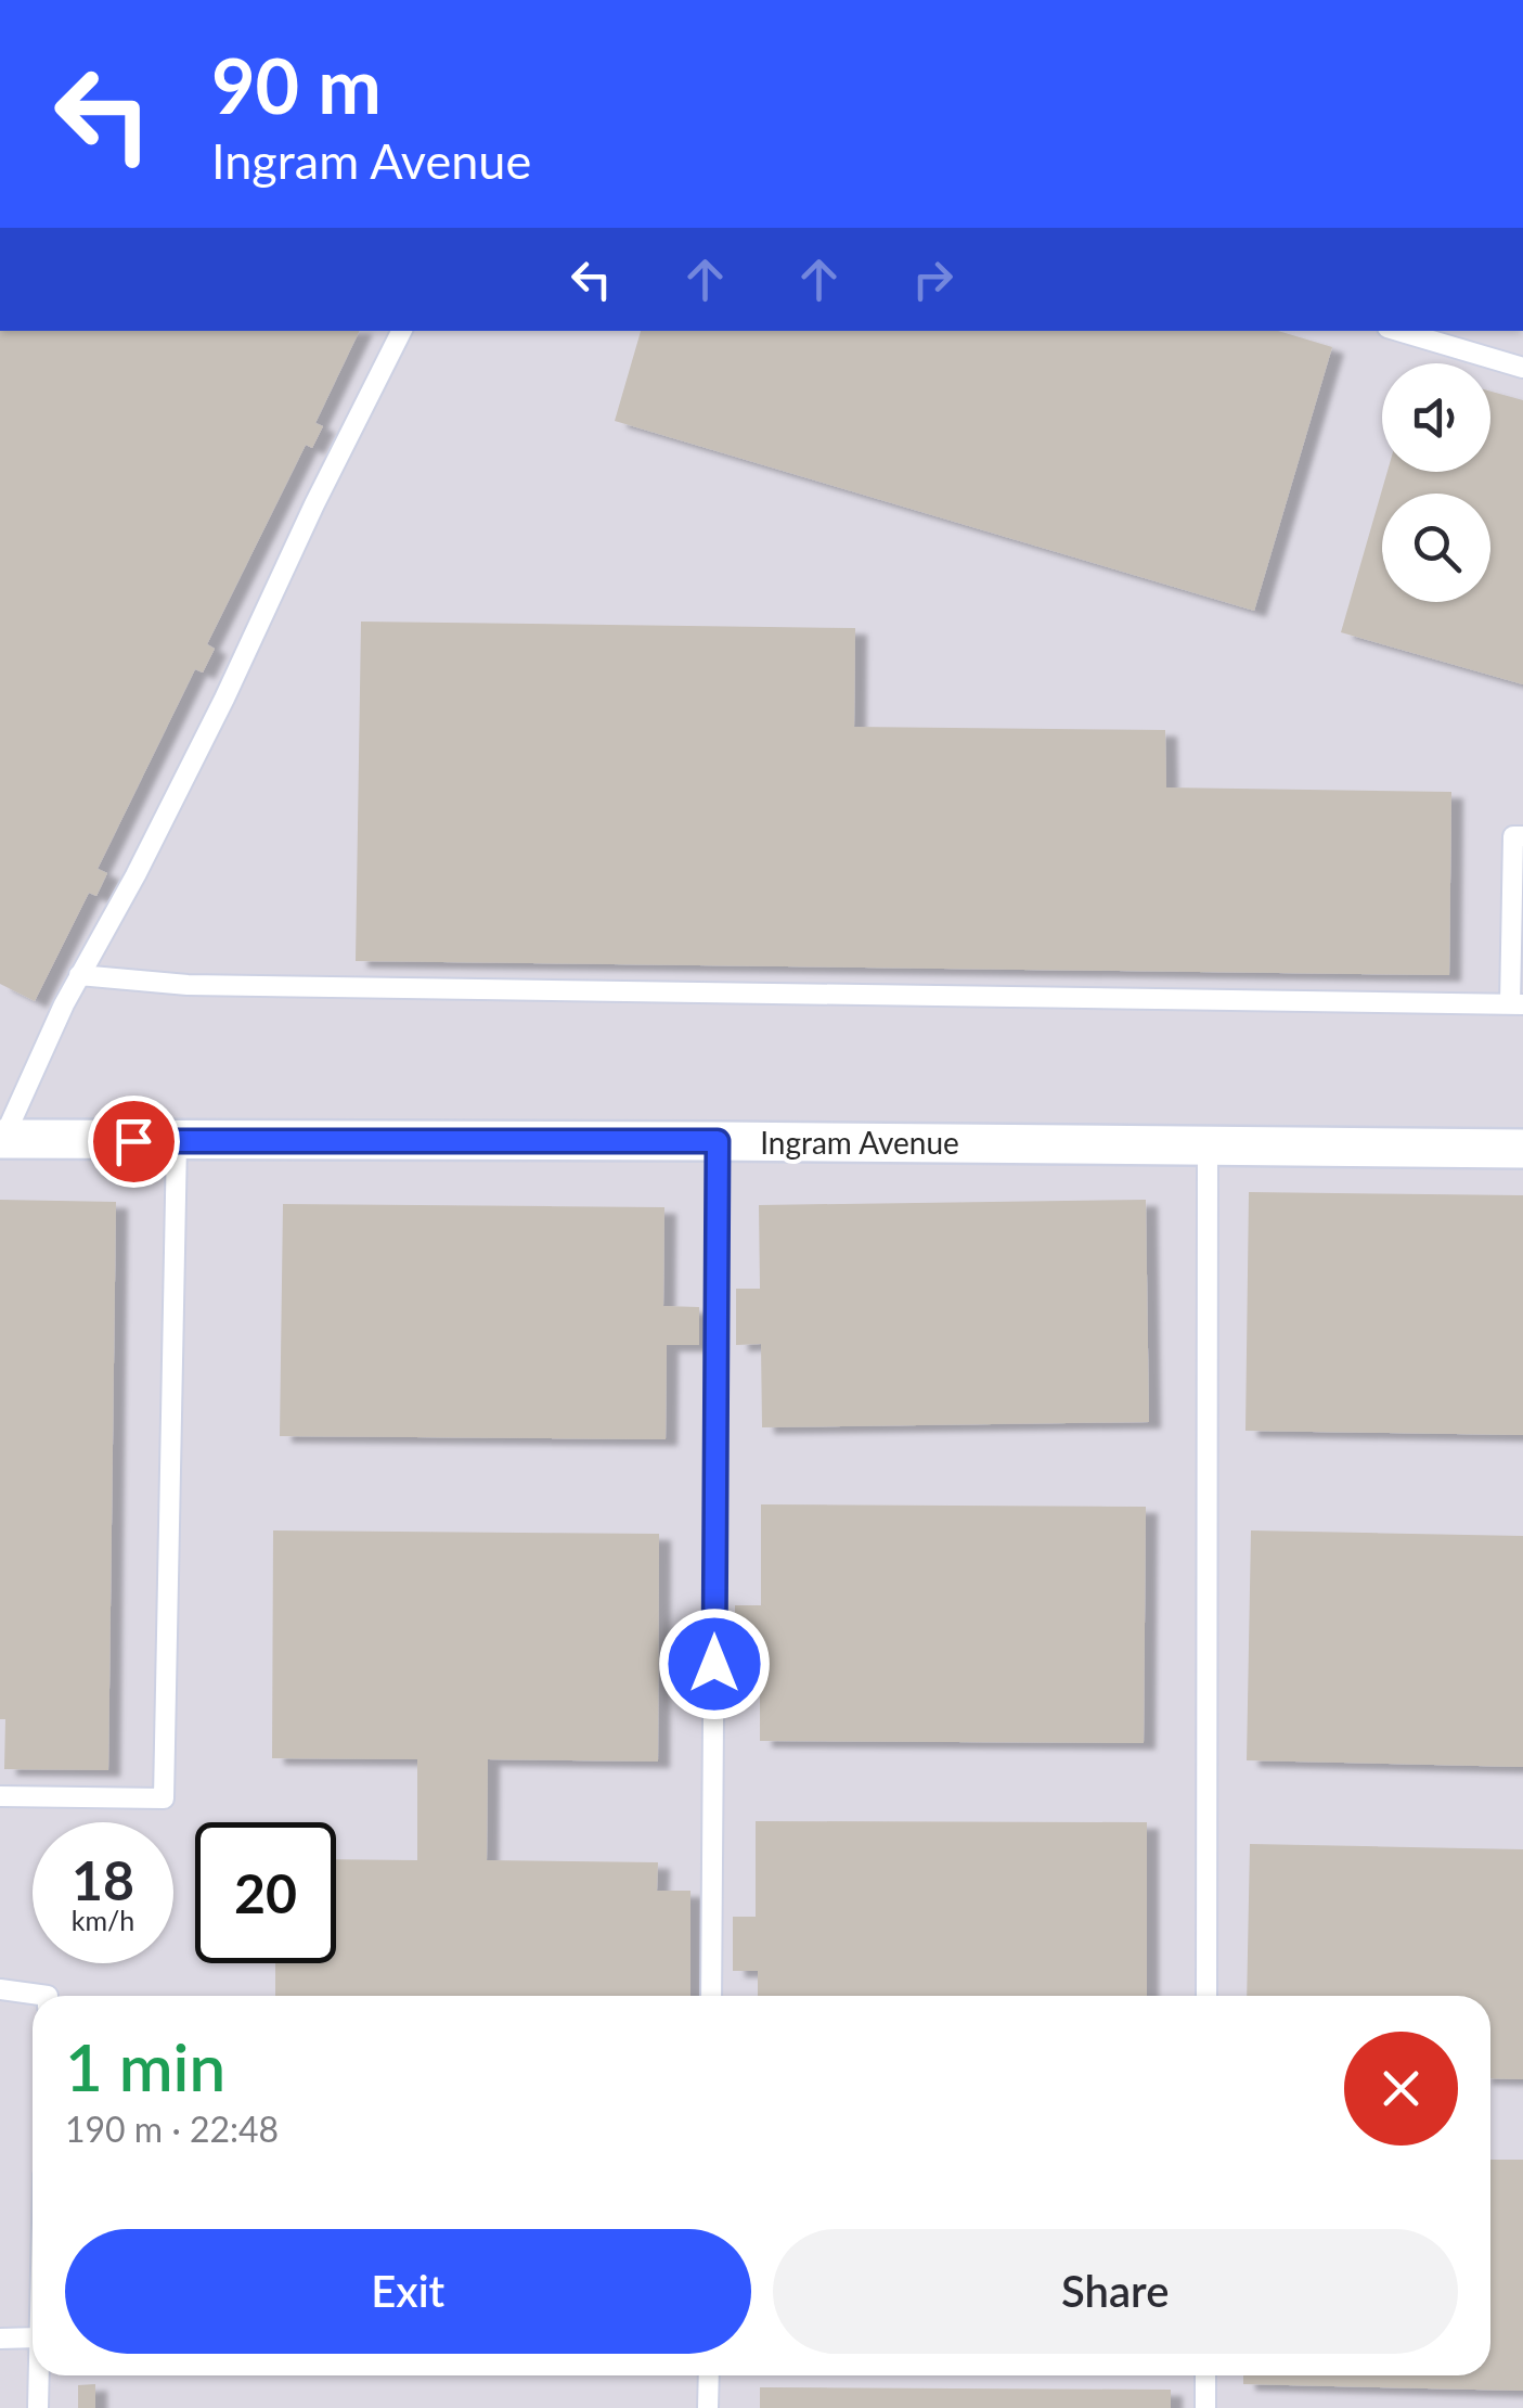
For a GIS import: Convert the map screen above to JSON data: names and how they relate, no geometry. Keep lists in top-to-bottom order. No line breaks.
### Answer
{"streets":{"street":["Ingram Avenue"]},"page":{"turn":["90 m","Ingram Avenue"],"speed":"18 km/h","limit":"20","heading":["1 min","190 m · 22:48"],"buttons":["Exit","Share"]}}
